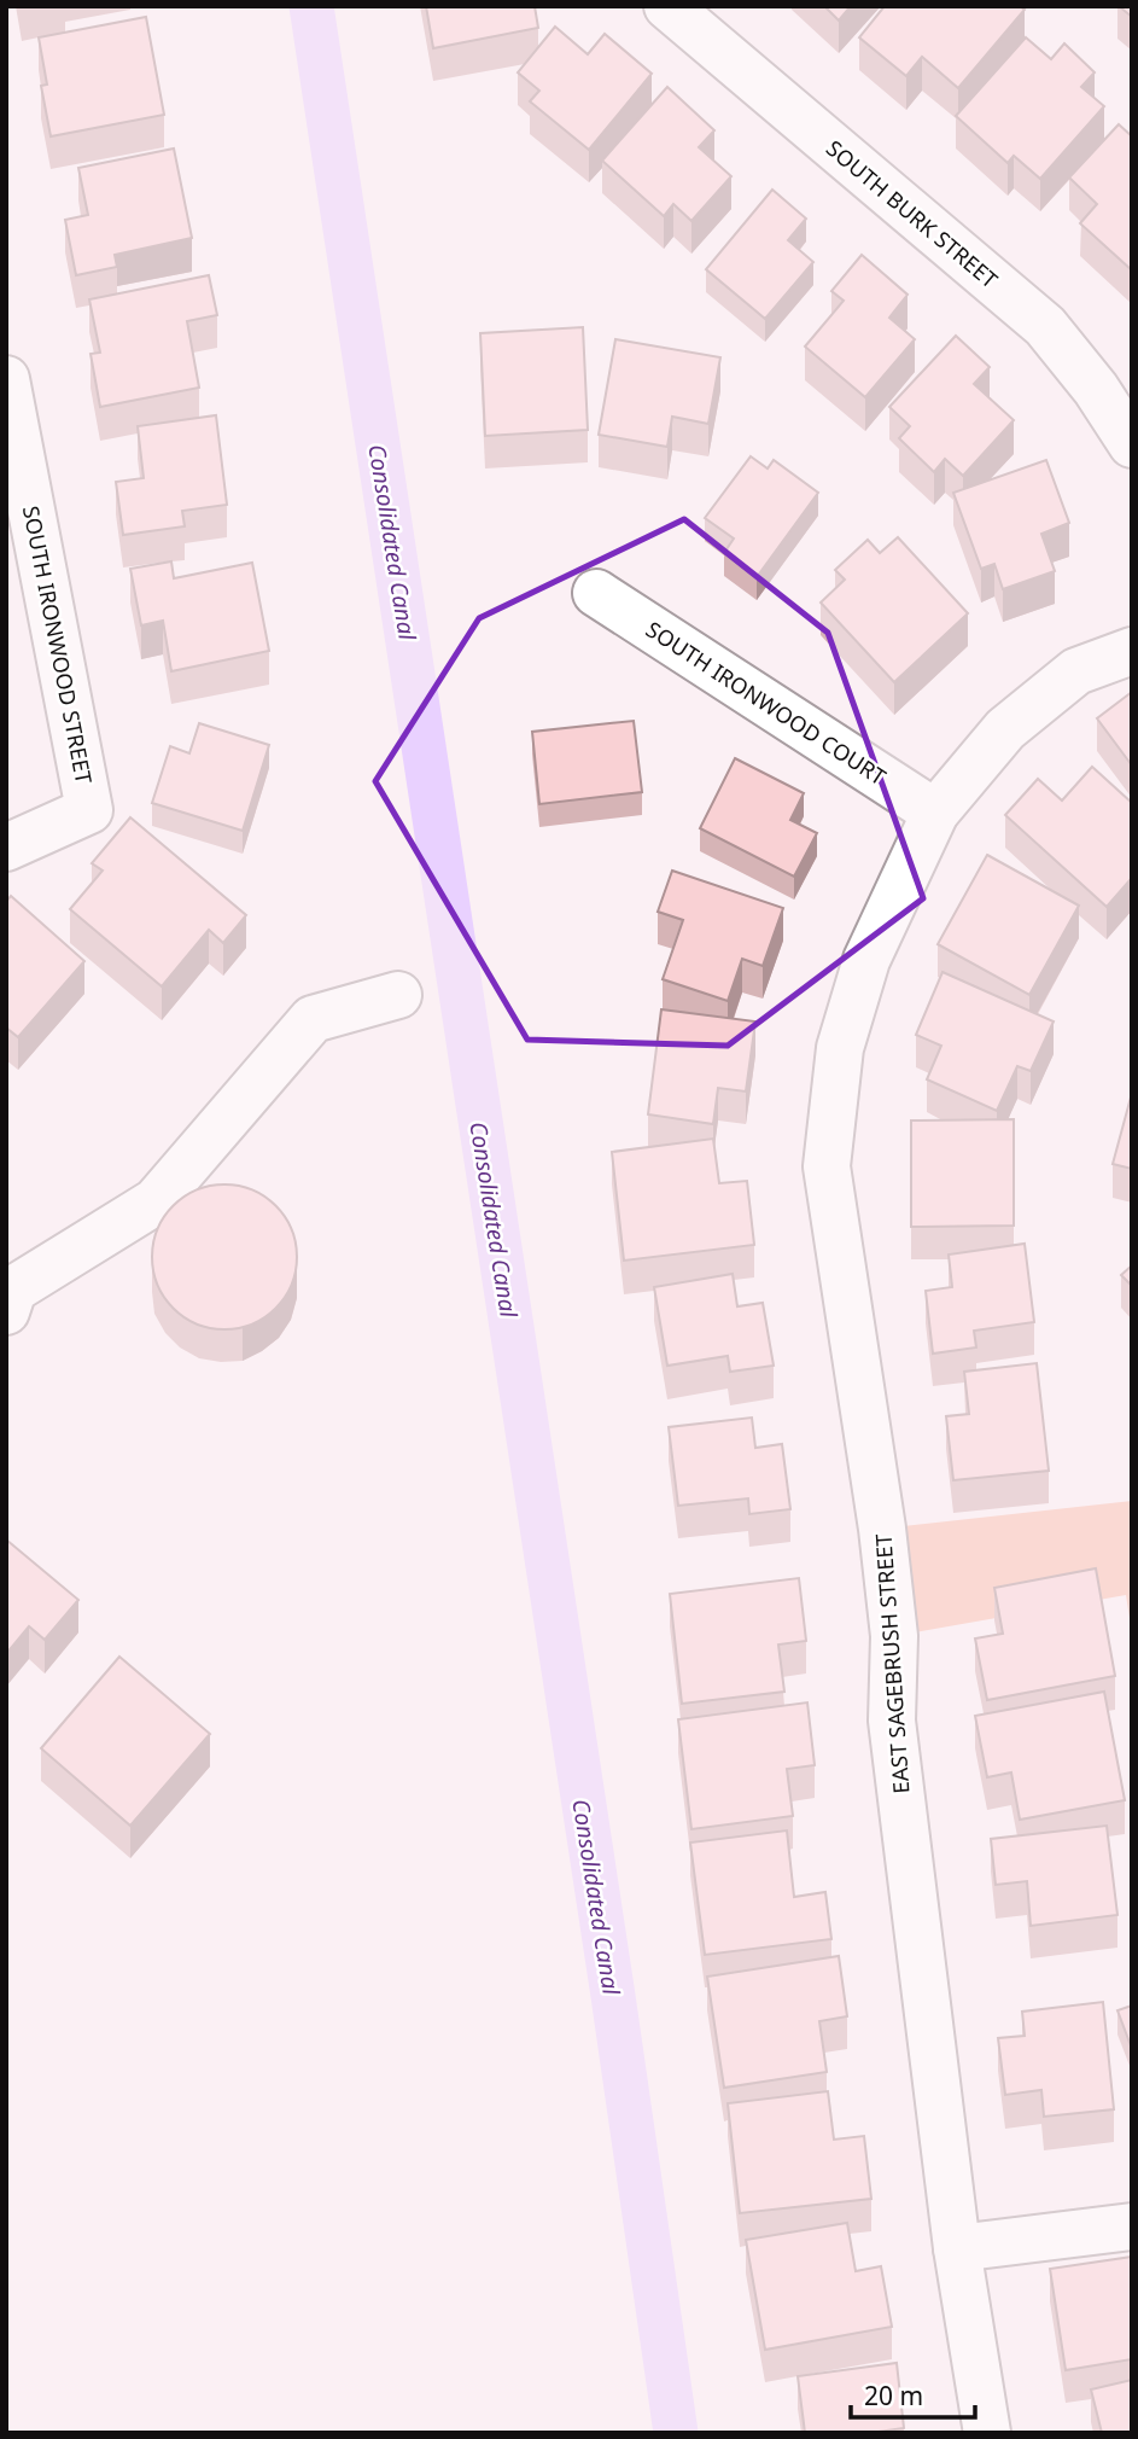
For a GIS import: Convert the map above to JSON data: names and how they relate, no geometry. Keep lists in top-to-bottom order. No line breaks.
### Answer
{"streets":{"street":["SOUTH BURK STREET","SOUTH IRONWOOD STREET","SOUTH IRONWOOD COURT","EAST SAGEBRUSH STREET"]},"crossings":[["SOUTH IRONWOOD COURT","EAST SAGEBRUSH STREET"]],"water":["Consolidated Canal"],"scale_bar":"20 m"}
